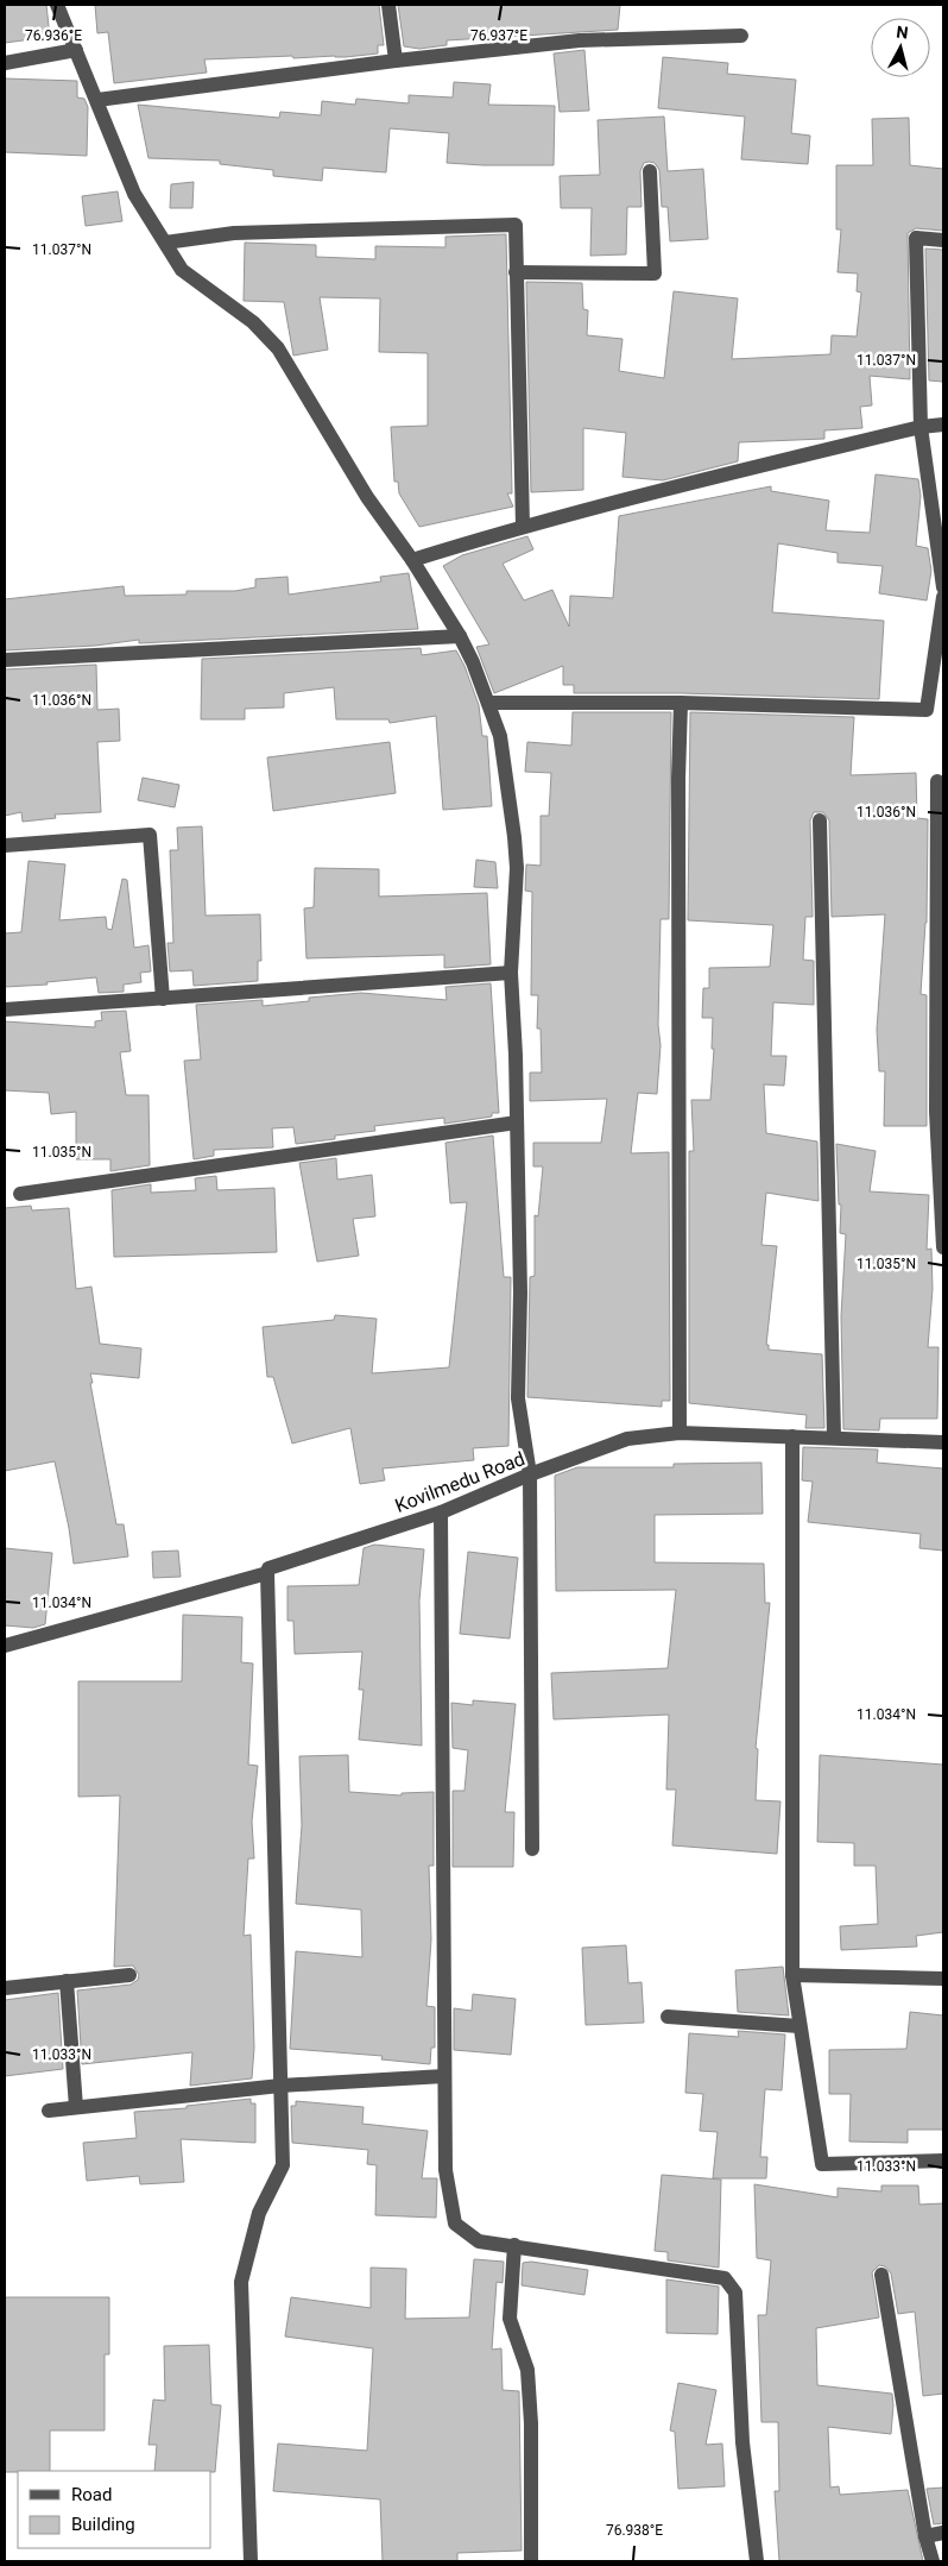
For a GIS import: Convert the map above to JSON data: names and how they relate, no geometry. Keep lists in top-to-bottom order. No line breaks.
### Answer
{"streets":{"street":["Kovilmedu Road"]},"legend":["Road","Building"],"north":"top","coordinates":["76.937°E","76.936°E","11.037°N","11.036°N","11.035°N","11.034°N","11.033°N","76.938°E"]}
